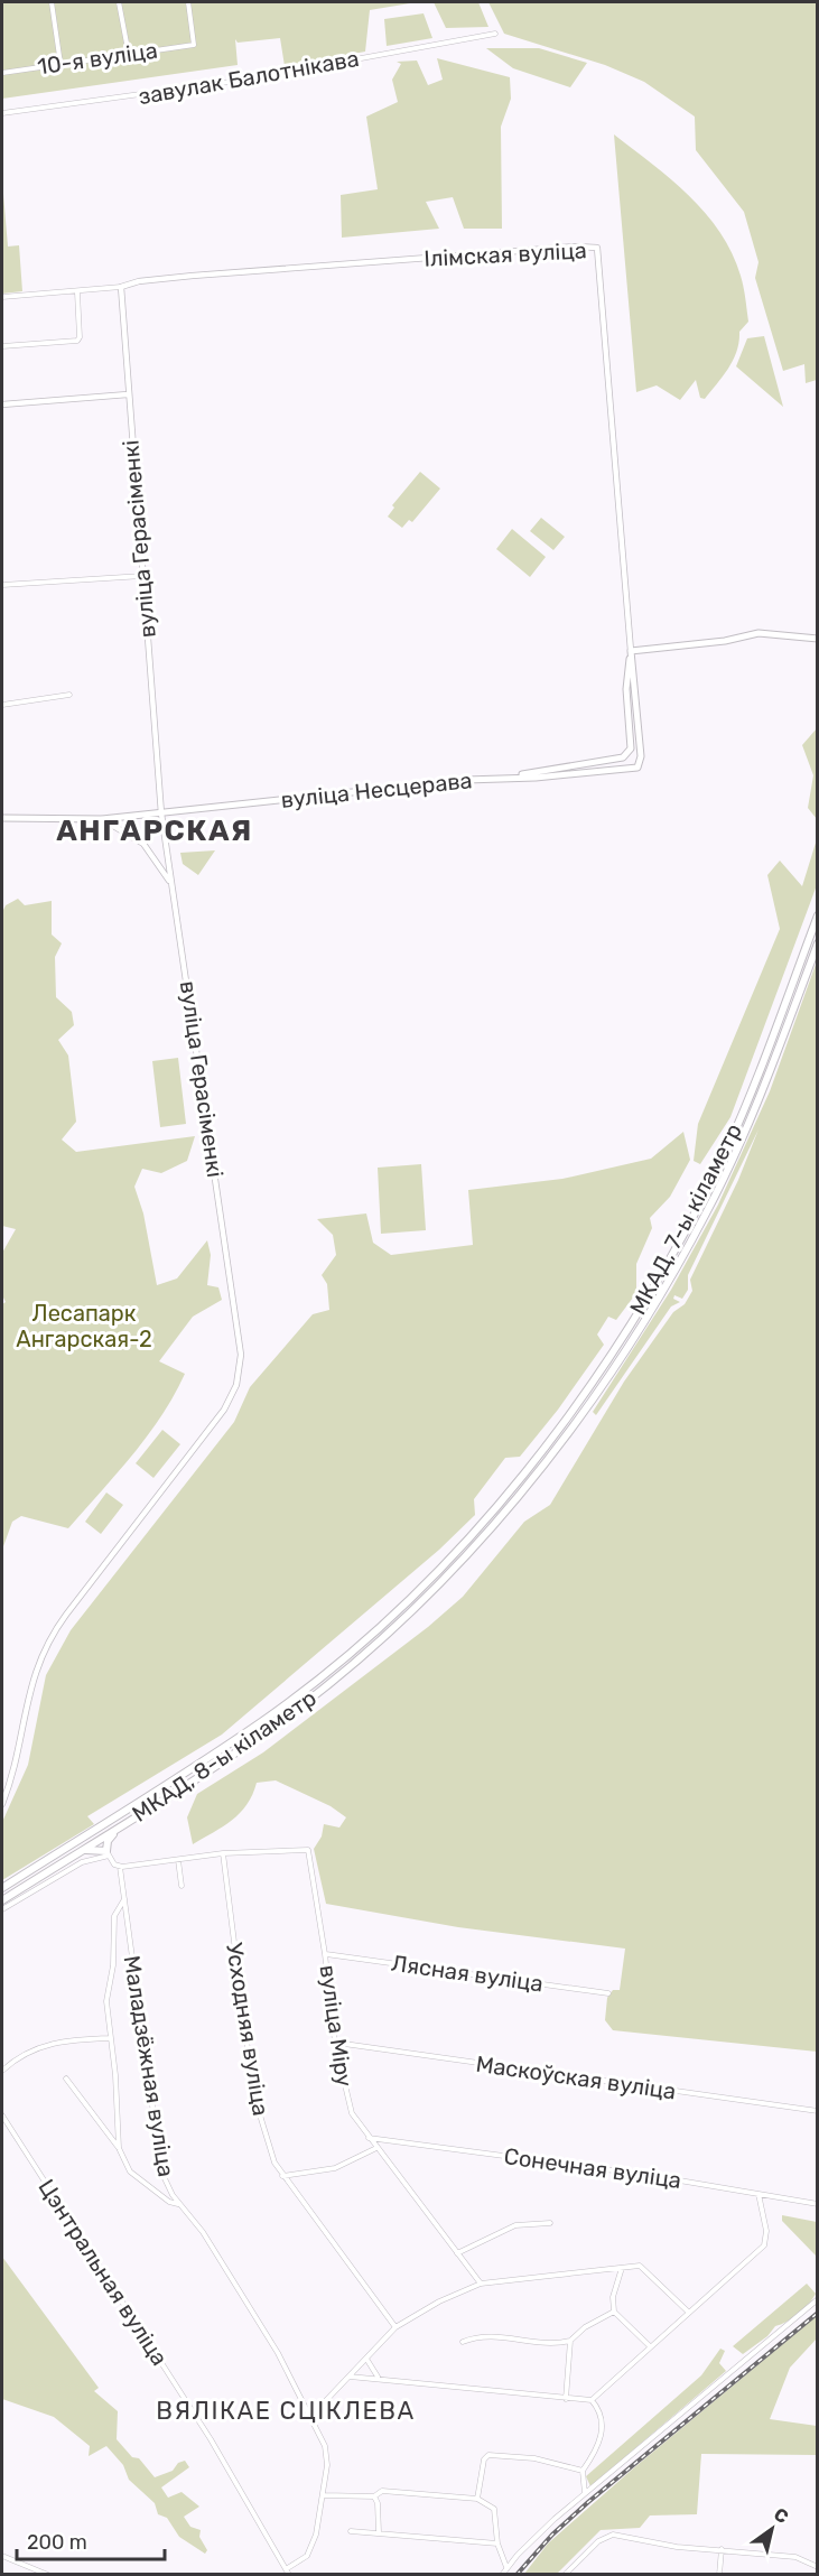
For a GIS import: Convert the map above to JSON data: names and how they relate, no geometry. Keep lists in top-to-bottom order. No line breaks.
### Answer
{"streets":{"highway":["МКАД, 7-ы кіламетр","МКАД, 8-ы кіламетр"],"main road":["Ілімская вуліца","вуліца Несцерава"],"street":["10-я вуліца","завулак Балотнікава","вуліца Герасіменкі","Лясная вуліца","вуліца Міру","Усходняя вуліца","Маладзёжная вуліца","Маскоўская вуліца","Сонечная вуліца","Цэнтральная вуліца"]},"crossings":[["Ілімская вуліца","вуліца Герасіменкі"],["вуліца Герасіменкі","вуліца Несцерава"],["МКАД, 7-ы кіламетр","МКАД, 8-ы кіламетр"],["Лясная вуліца","вуліца Міру"],["вуліца Міру","Усходняя вуліца"],["вуліца Міру","Маскоўская вуліца"],["вуліца Міру","Сонечная вуліца"],["Маладзёжная вуліца","Цэнтральная вуліца"]],"districts":["АНГАРСКАЯ","ВЯЛІКАЕ СЦІКЛЕВА"],"parks":["Лесапарк Ангарская-2"],"scale_bar":"200 m","north":"top right"}
